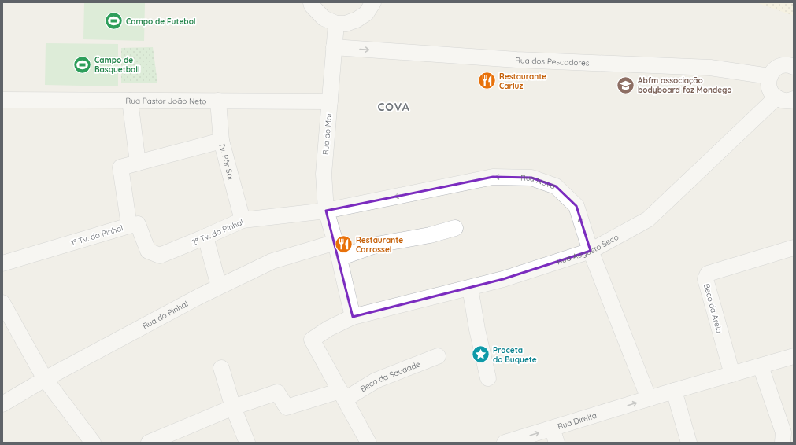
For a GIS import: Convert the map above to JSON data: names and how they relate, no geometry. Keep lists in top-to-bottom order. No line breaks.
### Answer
{"streets":{"street":["Rua dos Pescadores","Rua Pastor João Neto","Rua do Mar","Tv. Pôr Sol","Rua Nova","2ª Tv. do Pinhal","1ª Tv. do Pinhal","Rua Augusto Seco","Beco da Areia","Rua do Pinhal","Beco da Saudade","Rua Direita"]},"crossings":[["Rua dos Pescadores","Rua do Mar"],["Rua Pastor João Neto","Rua do Mar"],["Rua Pastor João Neto","Tv. Pôr Sol"],["Rua do Mar","Rua Nova"],["Rua do Mar","2ª Tv. do Pinhal"],["Rua do Mar","Rua Augusto Seco"],["Rua do Mar","Rua do Pinhal"],["Tv. Pôr Sol","2ª Tv. do Pinhal"],["Rua Nova","2ª Tv. do Pinhal"],["Rua Nova","Rua Augusto Seco"],["Rua Nova","Rua Direita"],["2ª Tv. do Pinhal","1ª Tv. do Pinhal"],["Rua Augusto Seco","Beco da Saudade"],["Beco da Areia","Rua Direita"]],"one_way":["Rua dos Pescadores","Rua Direita"],"districts":["COVA"],"places":{"sports":["Campo de Futebol","Campo de Basquetball"],"restaurant":["Restaurante Carluz","Restaurante Carrossel"],"school or university":["Abfm associação bodyboard foz Mondego"],"place":["Praceta do Buquete"]}}
